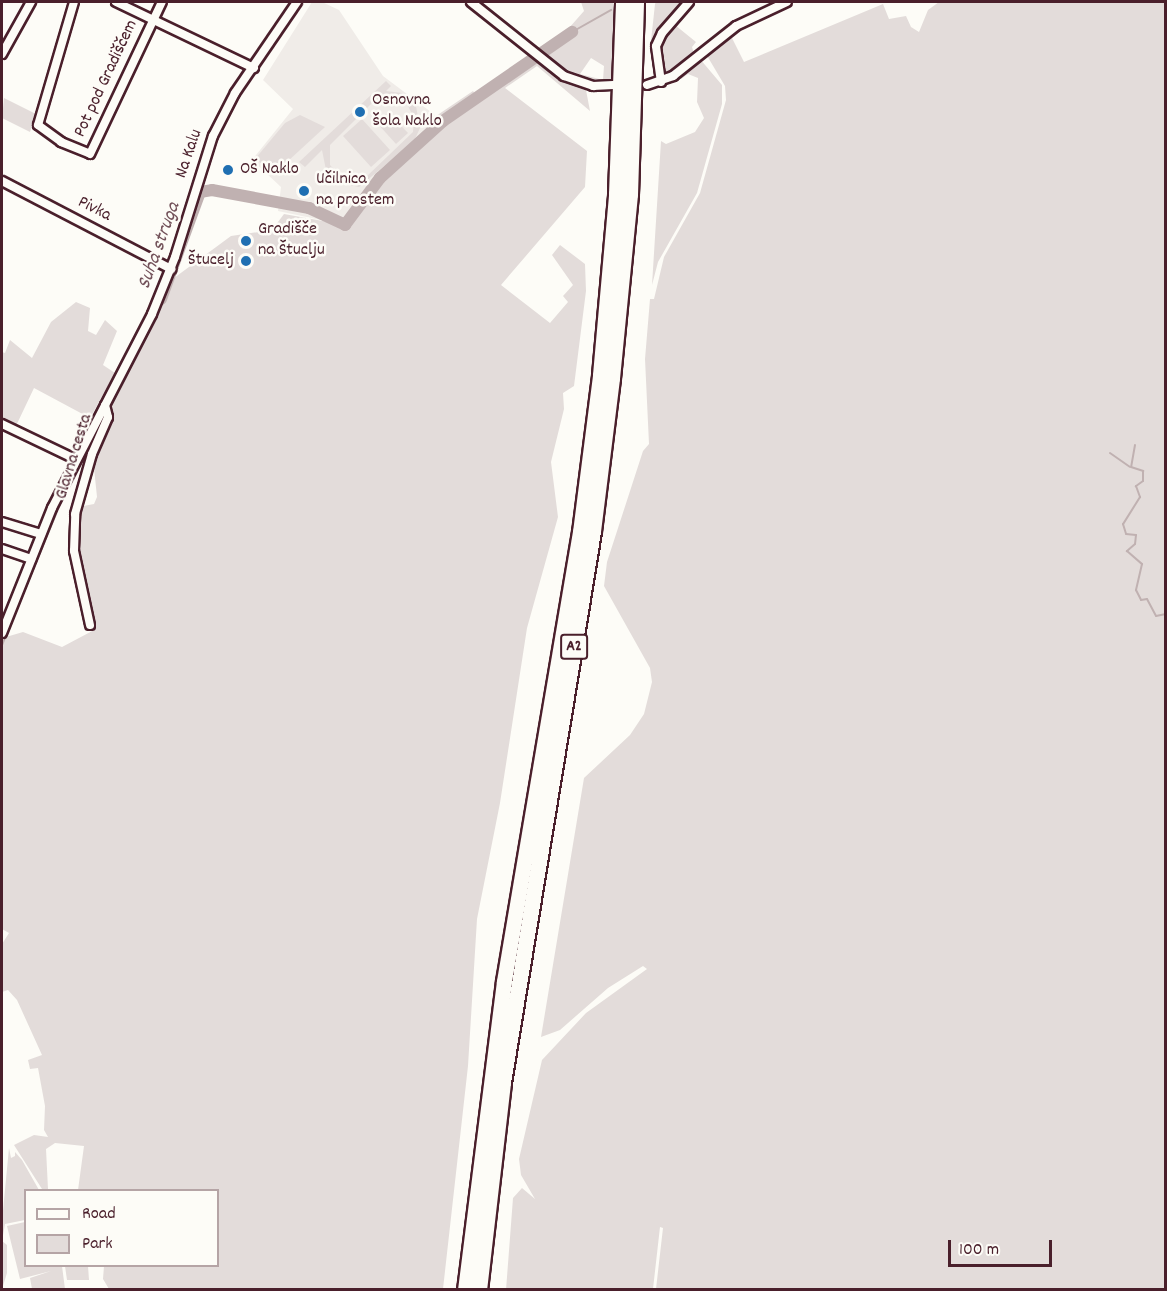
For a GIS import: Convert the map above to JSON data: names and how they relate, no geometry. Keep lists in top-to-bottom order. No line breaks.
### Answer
{"streets":{"highway":["A2"],"street":["Pot pod Gradiščem","Na Kalu","Pivka","Glavna cesta"]},"crossings":[["Na Kalu","Pivka"],["Na Kalu","Glavna cesta"]],"water":["Suha struga"],"places":["Osnovna šola Naklo","OŠ Naklo","Učilnica na prostem","Gradišče na Štuclju","Štucelj"],"legend":["Road","Park"],"scale_bar":"100 m"}
